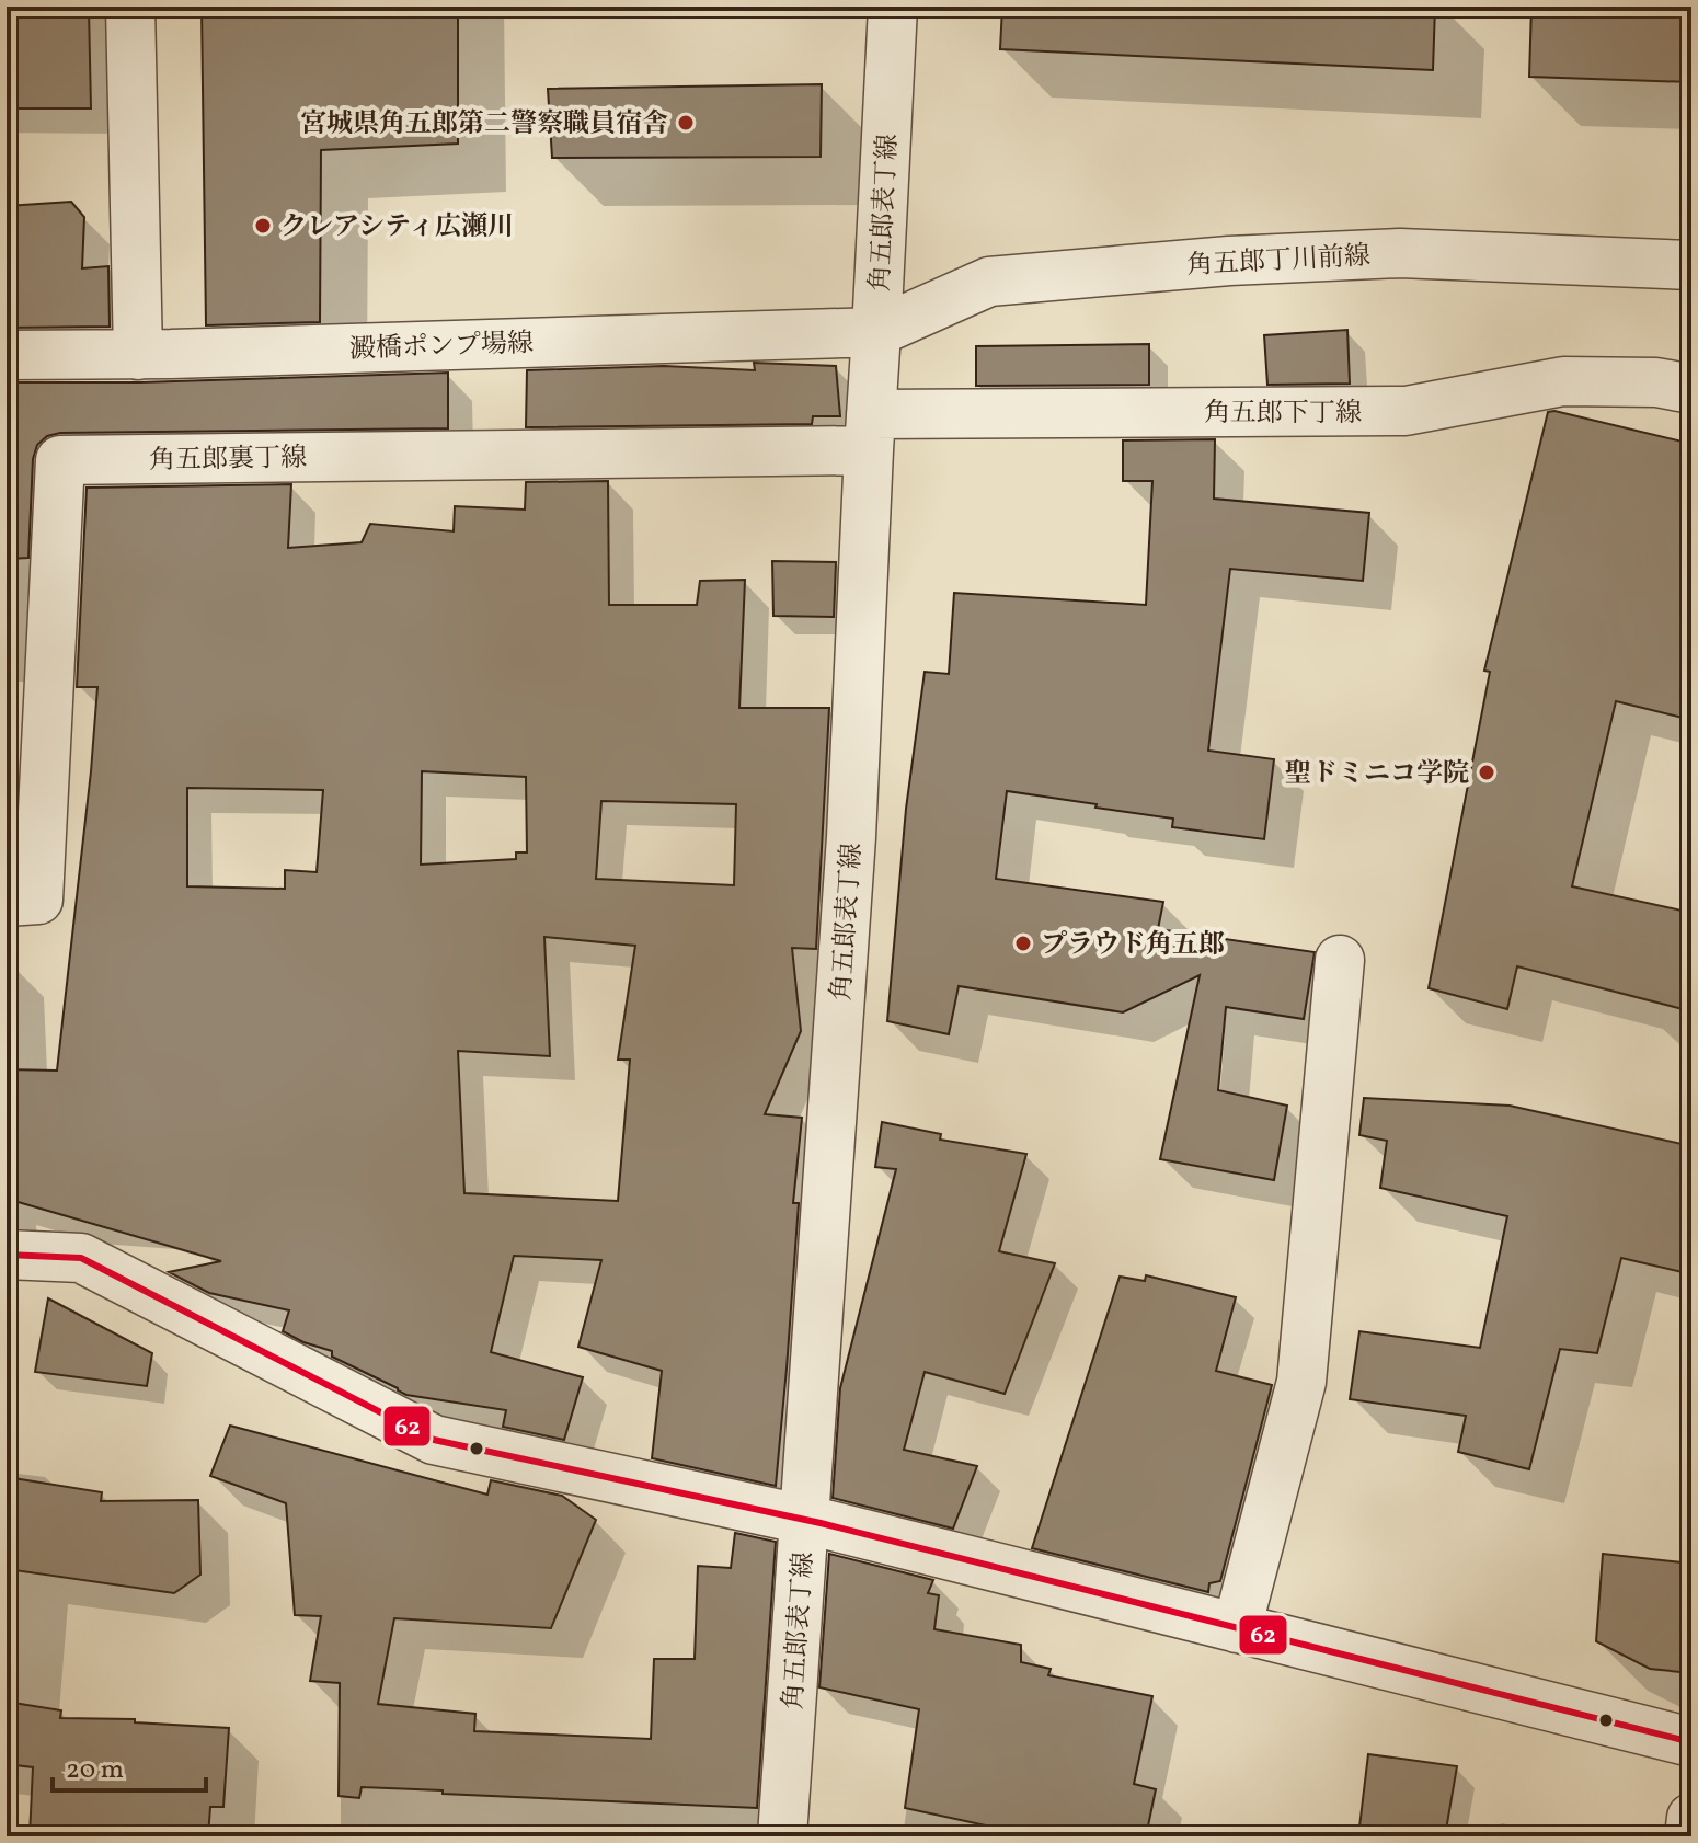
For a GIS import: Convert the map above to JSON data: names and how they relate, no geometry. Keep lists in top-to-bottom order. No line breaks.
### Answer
{"streets":{"street":["角五郎表丁線","角五郎丁川前線","澱橋ポンプ場線","角五郎下丁線","角五郎裏丁線"]},"crossings":[["角五郎表丁線","角五郎丁川前線"],["角五郎表丁線","澱橋ポンプ場線"],["角五郎表丁線","角五郎下丁線"],["角五郎表丁線","角五郎裏丁線"],["角五郎丁川前線","澱橋ポンプ場線"],["角五郎下丁線","角五郎裏丁線"]],"places":["宮城県角五郎第二警察職員宿舎","クレアシティ広瀬川","聖ドミニコ学院","プラウド角五郎"],"lines":["transit line 62"],"scale_bar":"20 m"}
